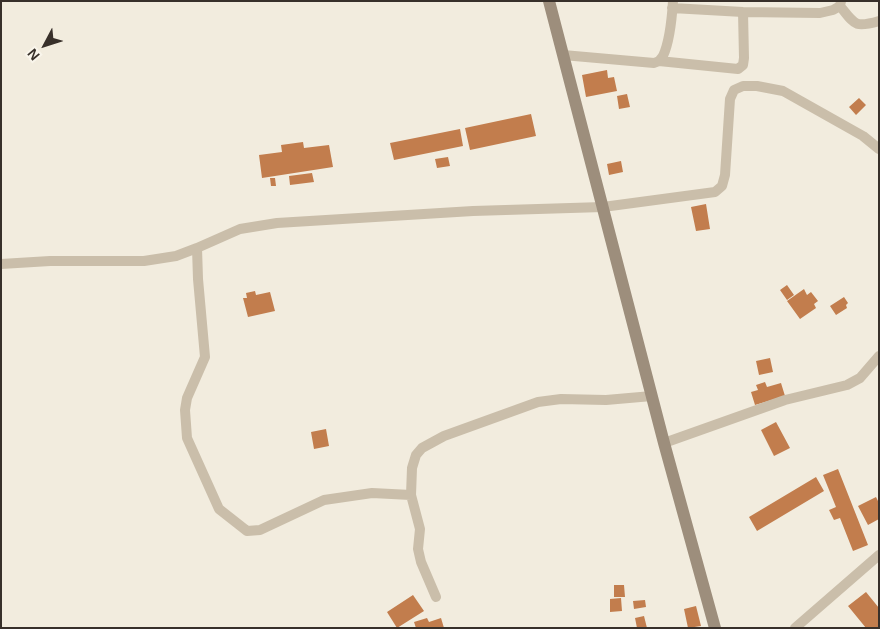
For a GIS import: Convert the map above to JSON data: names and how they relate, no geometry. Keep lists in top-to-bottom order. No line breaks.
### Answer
{"north":"bottom left"}
